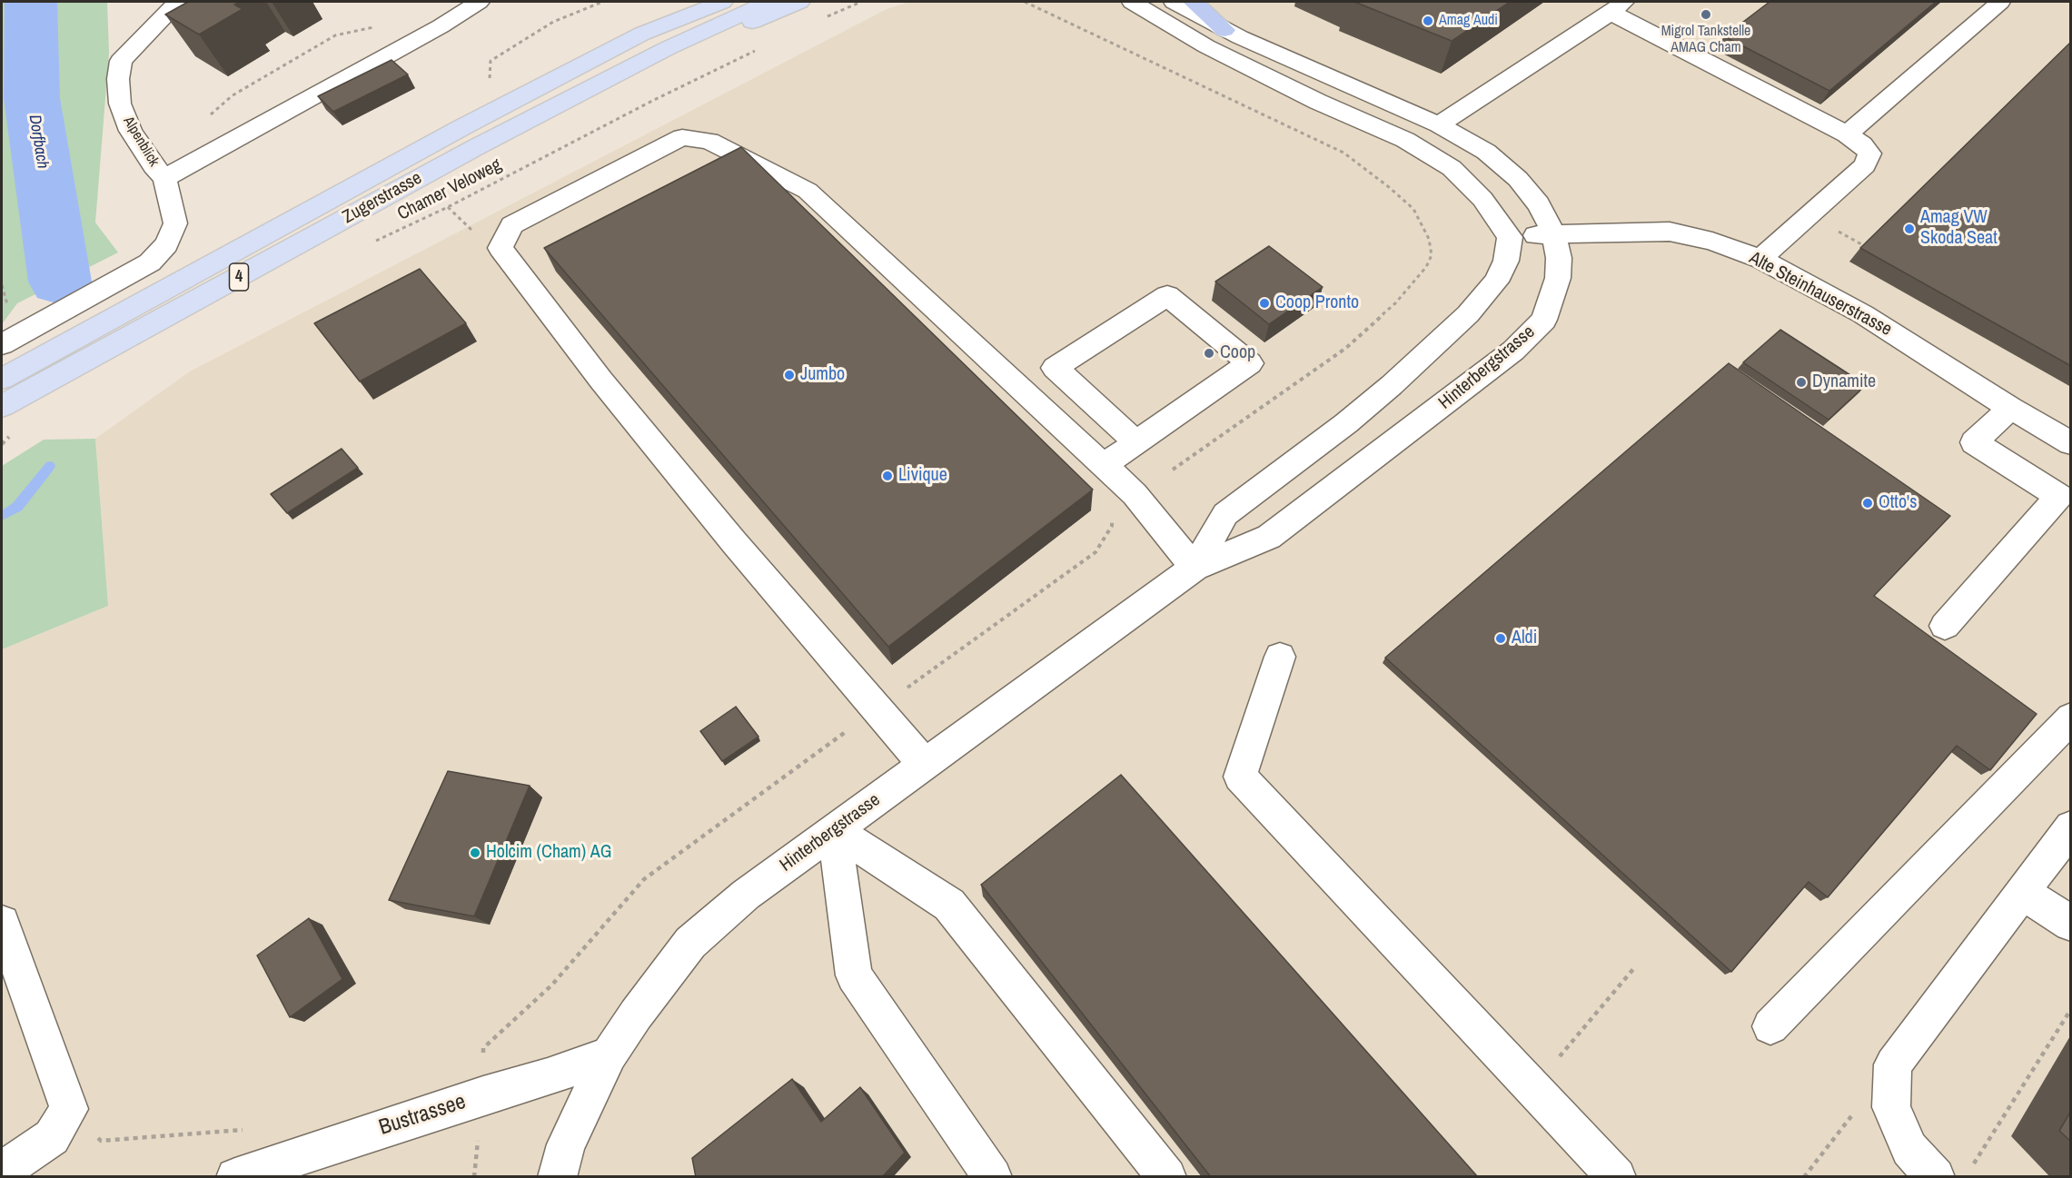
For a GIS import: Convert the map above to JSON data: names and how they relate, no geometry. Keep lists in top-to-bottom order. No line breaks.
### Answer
{"streets":{"main road":["Zugerstrasse","4"],"street":["Alpenblick","Alte Steinhauserstrasse","Hinterbergstrasse","Bustrassee"],"path":["Chamer Veloweg"]},"crossings":[["Zugerstrasse","4"],["Alte Steinhauserstrasse","Hinterbergstrasse"],["Hinterbergstrasse","Bustrassee"]],"water":["Dorfbach"],"places":["Migrol Tankstelle AMAG Cham","Amag Audi","Amag VW Skoda Seat","Coop Pronto","Coop","Jumbo","Dynamite","Livique","Otto's","Aldi","Holcim (Cham) AG"]}
